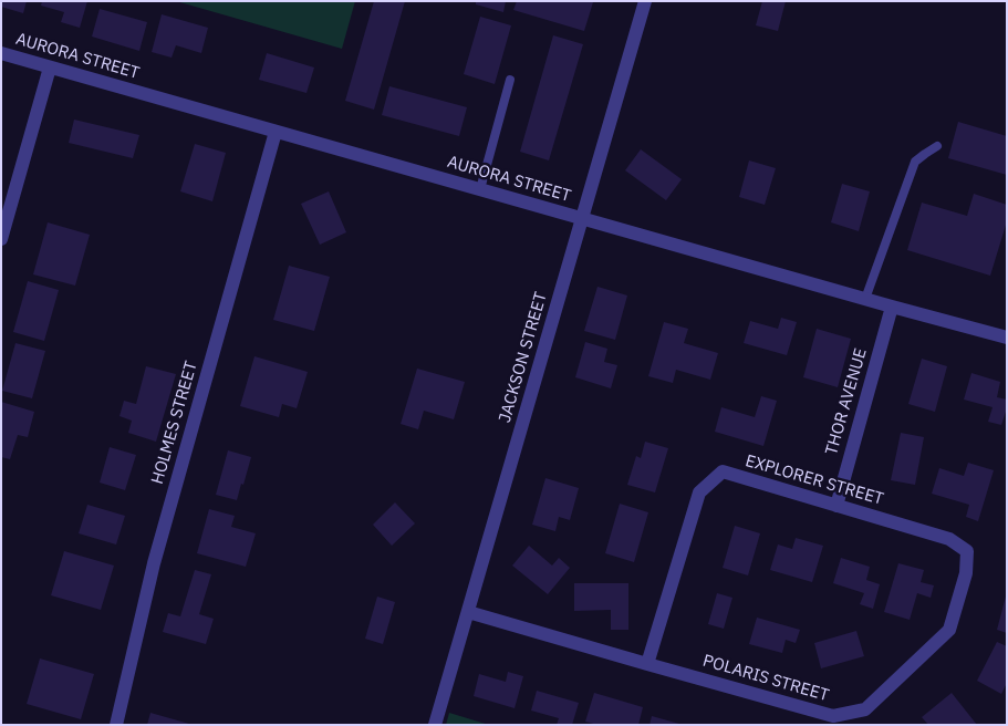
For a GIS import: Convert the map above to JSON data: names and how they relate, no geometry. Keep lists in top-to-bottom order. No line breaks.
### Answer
{"streets":{"street":["AURORA STREET","JACKSON STREET","THOR AVENUE","HOLMES STREET","EXPLORER STREET","POLARIS STREET"]},"crossings":[["AURORA STREET","JACKSON STREET"],["AURORA STREET","THOR AVENUE"],["AURORA STREET","HOLMES STREET"],["JACKSON STREET","POLARIS STREET"],["THOR AVENUE","EXPLORER STREET"],["EXPLORER STREET","POLARIS STREET"]]}
